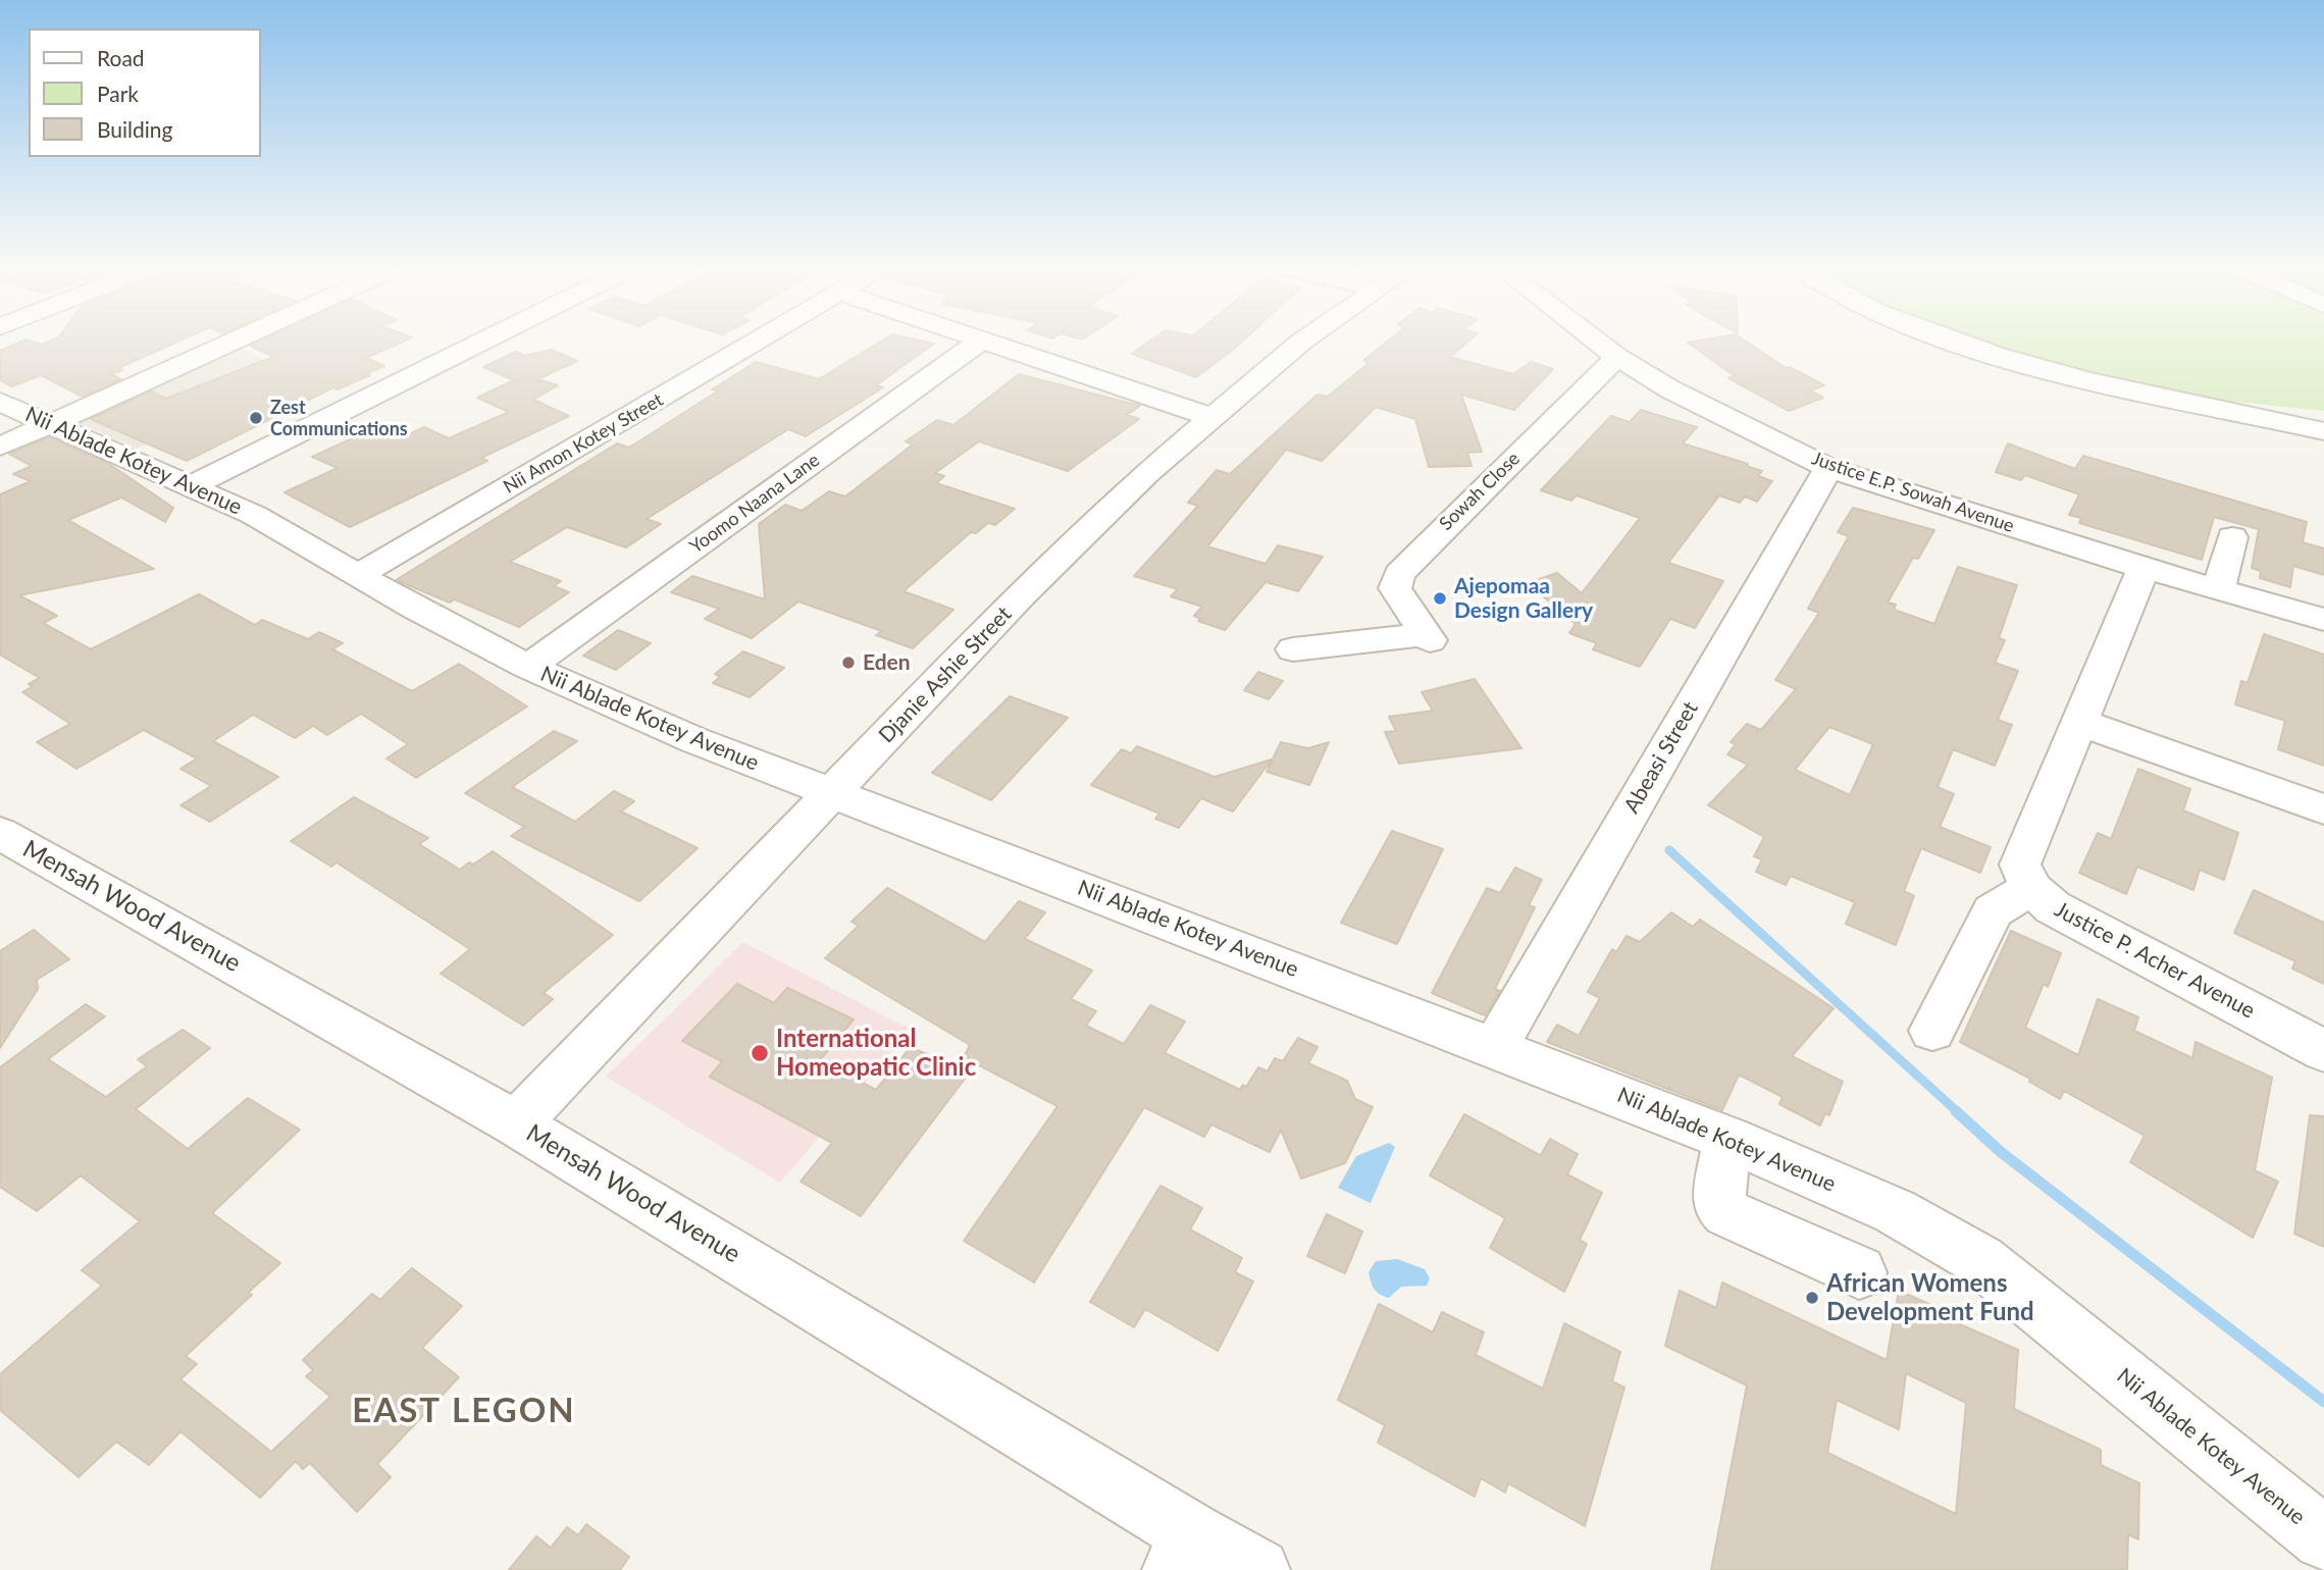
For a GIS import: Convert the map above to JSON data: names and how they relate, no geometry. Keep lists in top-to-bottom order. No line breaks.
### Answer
{"streets":{"street":["Nii Amon Kotey Street","Nii Ablade Kotey Avenue","Sowah Close","Justice E.P. Sowah Avenue","Yoomo Naana Lane","Djanie Ashie Street","Abeasi Street","Mensah Wood Avenue","Justice P. Acher Avenue"]},"crossings":[["Nii Amon Kotey Street","Nii Ablade Kotey Avenue"],["Nii Ablade Kotey Avenue","Yoomo Naana Lane"],["Nii Ablade Kotey Avenue","Djanie Ashie Street"],["Nii Ablade Kotey Avenue","Abeasi Street"],["Sowah Close","Justice E.P. Sowah Avenue"],["Justice E.P. Sowah Avenue","Abeasi Street"],["Justice E.P. Sowah Avenue","Justice P. Acher Avenue"],["Djanie Ashie Street","Mensah Wood Avenue"]],"districts":["EAST LEGON"],"places":["Zest Communications","Ajepomaa Design Gallery","Eden","International Homeopatic Clinic","African Womens Development Fund"],"legend":["Road","Park","Building"]}
